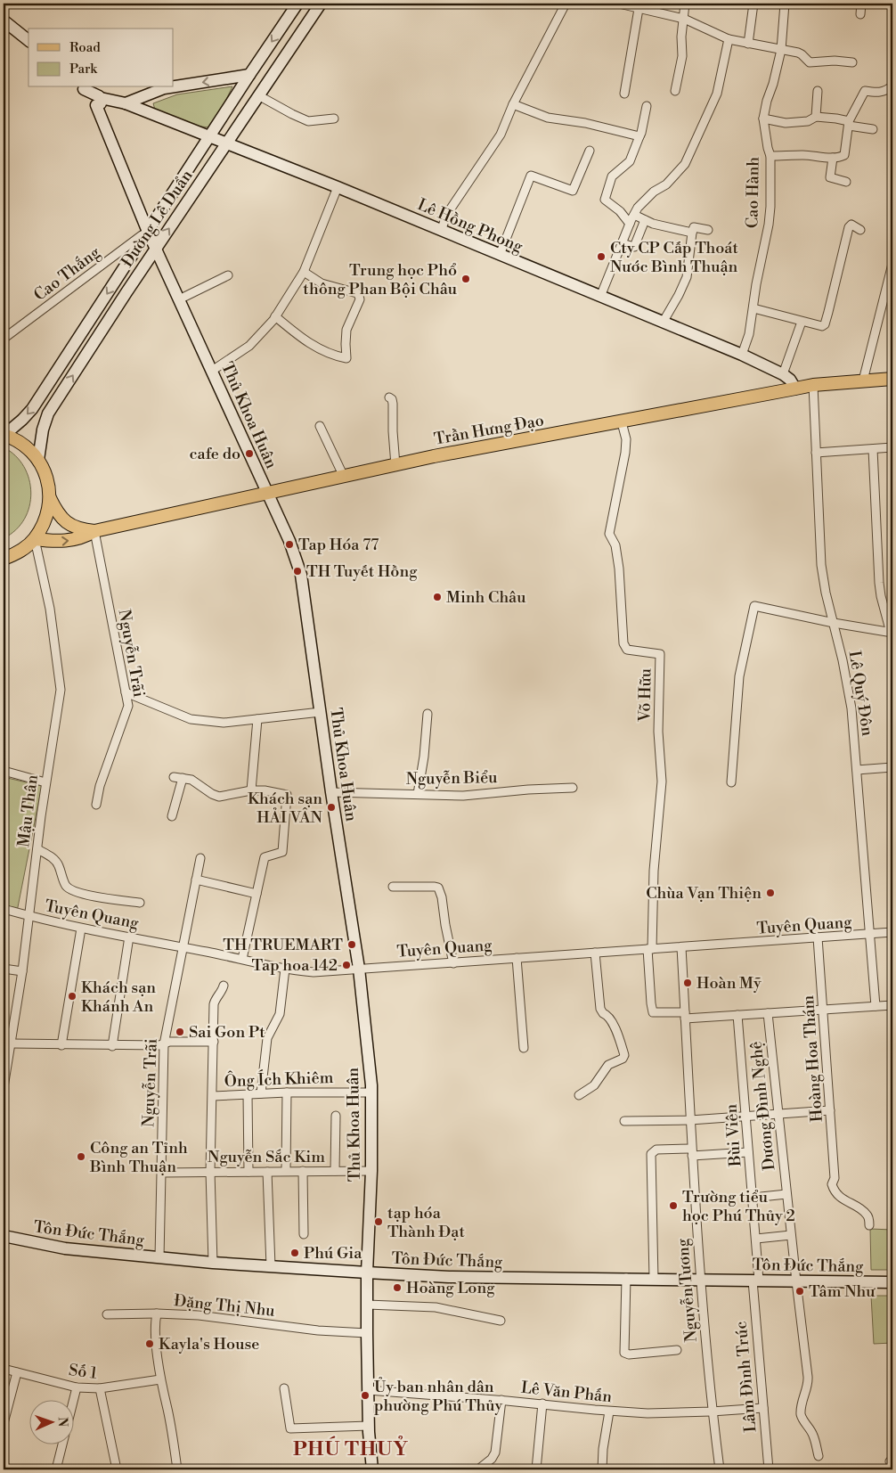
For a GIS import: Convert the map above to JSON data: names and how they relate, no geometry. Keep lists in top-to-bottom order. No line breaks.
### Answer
{"streets":{"main road":["Đường Lê Duẩn","Lê Hồng Phong","Thủ Khoa Huân","Trần Hưng Đạo","Tôn Đức Thắng"],"street":["Cao Hành","Cao Thắng","Nguyễn Trãi","Lê Quý Đôn","Võ Hữu","Nguyễn Biểu","Mậu Thân","Tuyên Quang","Hoàng Hoa Thám","Ông Ích Khiêm","Dương Đình Nghệ","Bùi Viện","Nguyễn Sắc Kim","Nguyễn Tương","Đặng Thị Nhu","Số 1","Lâm Đình Trúc","Lê Văn Phấn"]},"crossings":[["Cao Hành","Lê Hồng Phong"],["Đường Lê Duẩn","Lê Hồng Phong"],["Đường Lê Duẩn","Cao Thắng"],["Đường Lê Duẩn","Thủ Khoa Huân"],["Lê Hồng Phong","Thủ Khoa Huân"],["Lê Hồng Phong","Trần Hưng Đạo"],["Cao Thắng","Thủ Khoa Huân"],["Thủ Khoa Huân","Trần Hưng Đạo"],["Thủ Khoa Huân","Nguyễn Biểu"],["Thủ Khoa Huân","Tuyên Quang"],["Thủ Khoa Huân","Ông Ích Khiêm"],["Thủ Khoa Huân","Nguyễn Sắc Kim"],["Thủ Khoa Huân","Tôn Đức Thắng"],["Thủ Khoa Huân","Đặng Thị Nhu"],["Thủ Khoa Huân","Lê Văn Phấn"],["Trần Hưng Đạo","Nguyễn Trãi"],["Trần Hưng Đạo","Lê Quý Đôn"],["Trần Hưng Đạo","Võ Hữu"],["Trần Hưng Đạo","Mậu Thân"],["Nguyễn Trãi","Tuyên Quang"],["Nguyễn Trãi","Nguyễn Sắc Kim"],["Nguyễn Trãi","Tôn Đức Thắng"],["Lê Quý Đôn","Tuyên Quang"],["Võ Hữu","Tuyên Quang"],["Mậu Thân","Tuyên Quang"],["Tuyên Quang","Hoàng Hoa Thám"],["Tuyên Quang","Nguyễn Tương"],["Dương Đình Nghệ","Tôn Đức Thắng"],["Bùi Viện","Tôn Đức Thắng"],["Bùi Viện","Lâm Đình Trúc"],["Tôn Đức Thắng","Nguyễn Tương"],["Tôn Đức Thắng","Lâm Đình Trúc"],["Nguyễn Tương","Lê Văn Phấn"],["Đặng Thị Nhu","Số 1"],["Lâm Đình Trúc","Lê Văn Phấn"]],"districts":["PHÚ THUỶ"],"places":["Cty CP Cấp Thoát Nước Bình Thuận","Trung học Phổ thông Phan Bội Châu","cafe do","Tap Hóa 77","TH Tuyết Hồng","Minh Châu","Khách sạn HẢI VÂN","Chùa Vạn Thiện","TH TRUEMART","Tap hoa 142","Hoàn Mỹ","Khách sạn Khánh An","Sai Gon Pt","Công an Tỉnh Bình Thuận","Trường tiểu học Phú Thủy 2","tạp hóa Thành Đạt","Phú Gia","Hoàng Long","Tâm Như","Kayla's House","Ủy ban nhân dân phường Phú Thủy"],"legend":["Road","Park"],"north":"right"}
